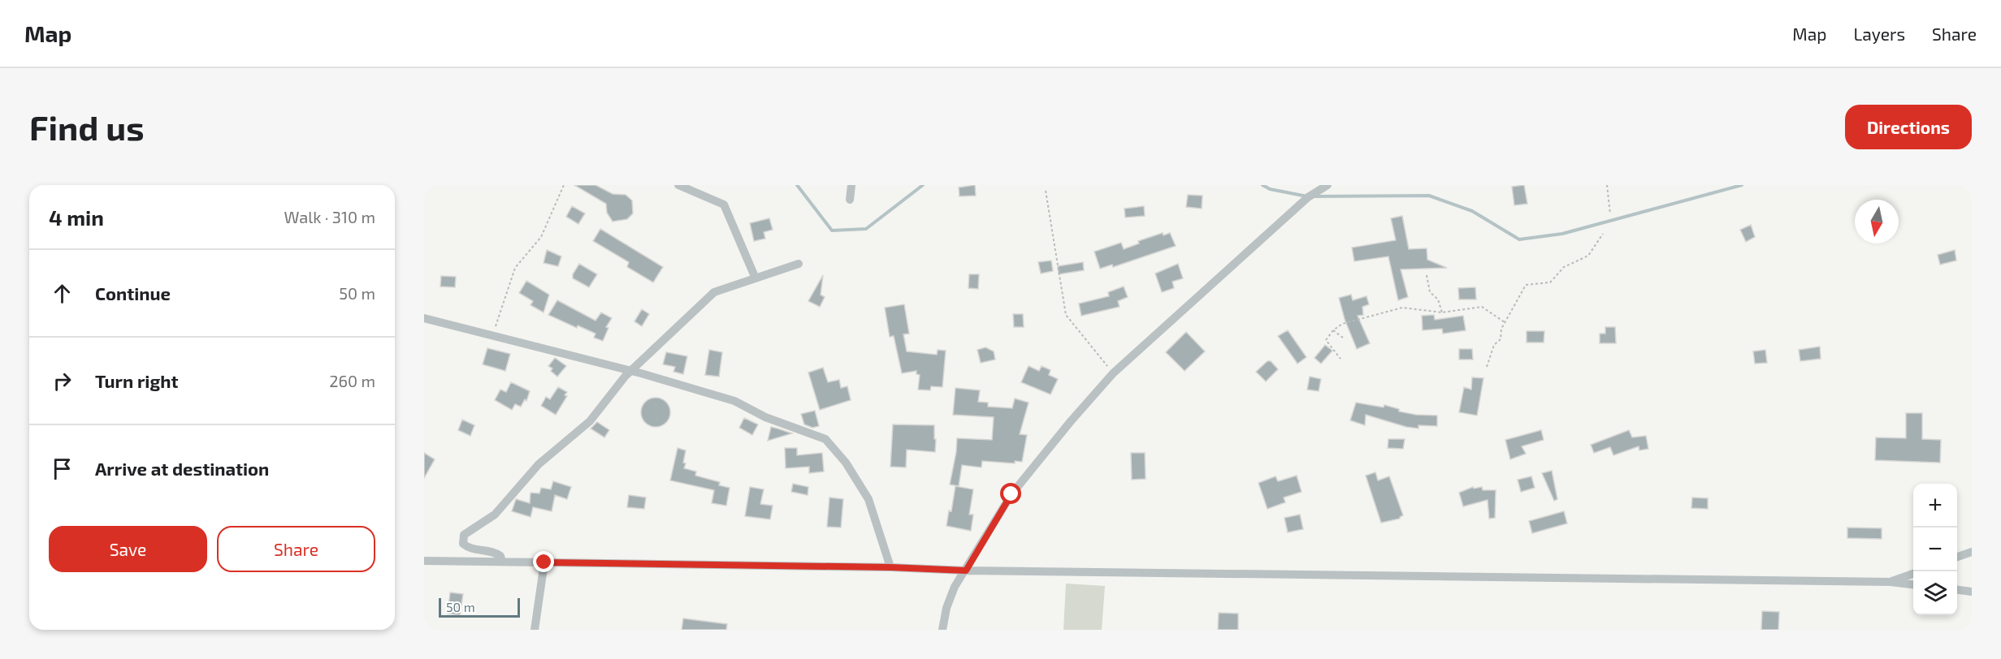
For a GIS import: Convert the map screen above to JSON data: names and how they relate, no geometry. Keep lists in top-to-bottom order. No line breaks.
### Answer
{"scale_bar":"50 m","north":"bottom","page":{"header":"Map","nav":["Map","Layers","Share"],"buttons":["Directions",["Save","Share"]],"title":"Find us","heading":["4 min","Walk · 310 m"],"list":[["Continue","50 m"],["Turn right","260 m"],"Arrive at destination"],"map_buttons":["+","−"],"scale":"50 m"}}
